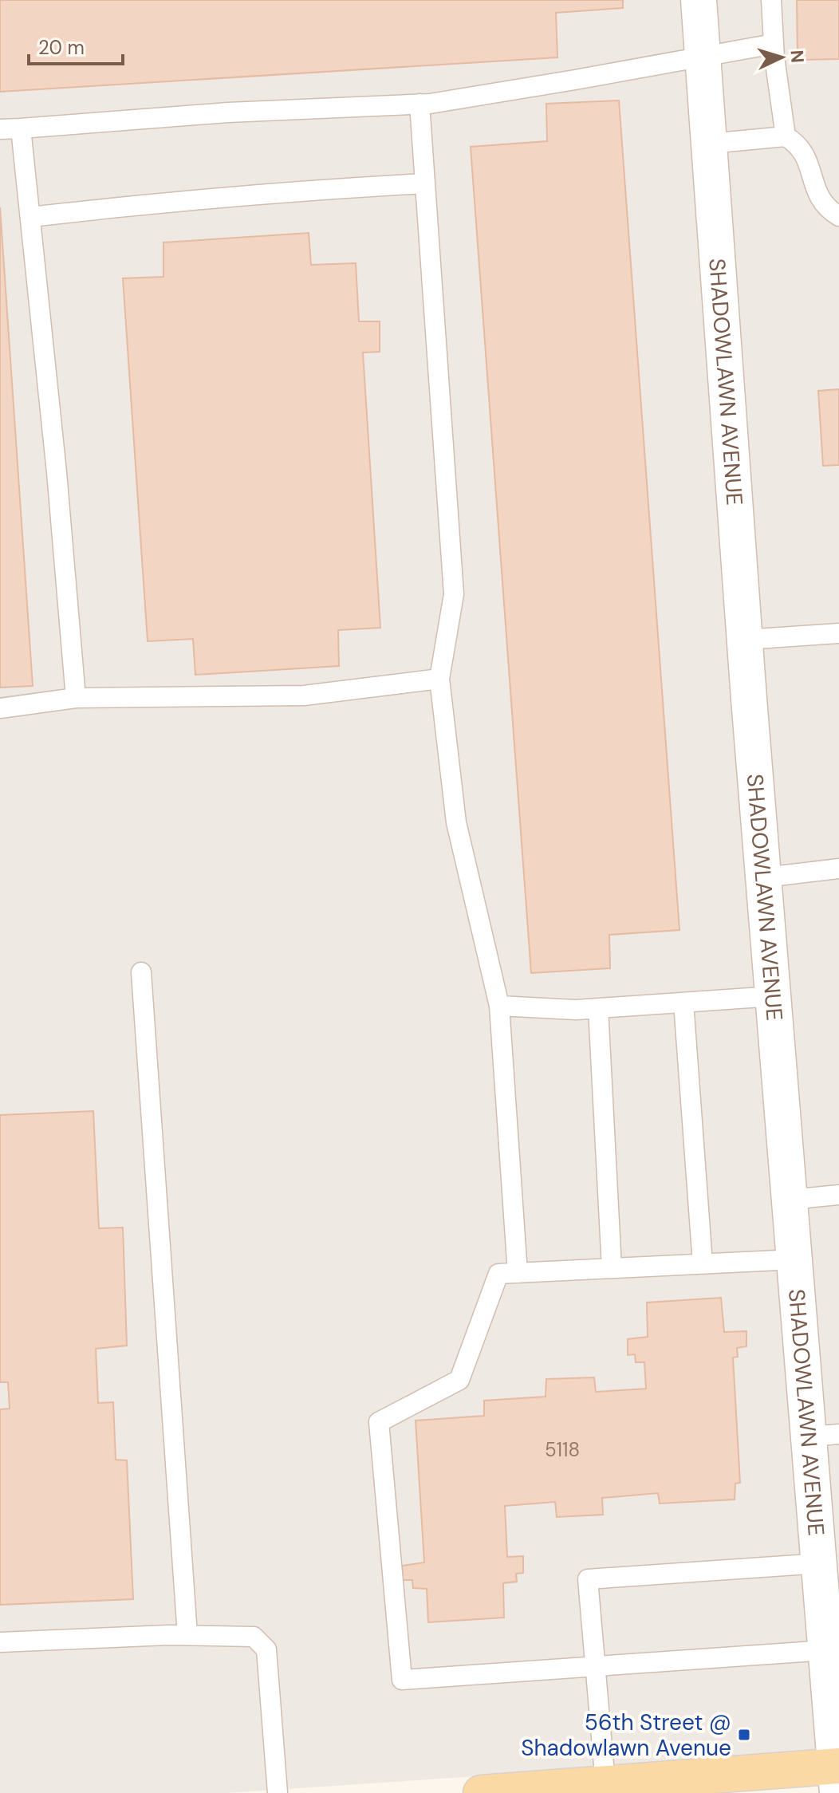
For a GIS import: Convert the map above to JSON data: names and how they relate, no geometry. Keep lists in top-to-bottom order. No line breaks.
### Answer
{"streets":{"street":["SHADOWLAWN AVENUE"]},"places":{"transit":["56th Street @ Shadowlawn Avenue"]},"house_numbers":["5118"],"scale_bar":"20 m","north":"right"}
